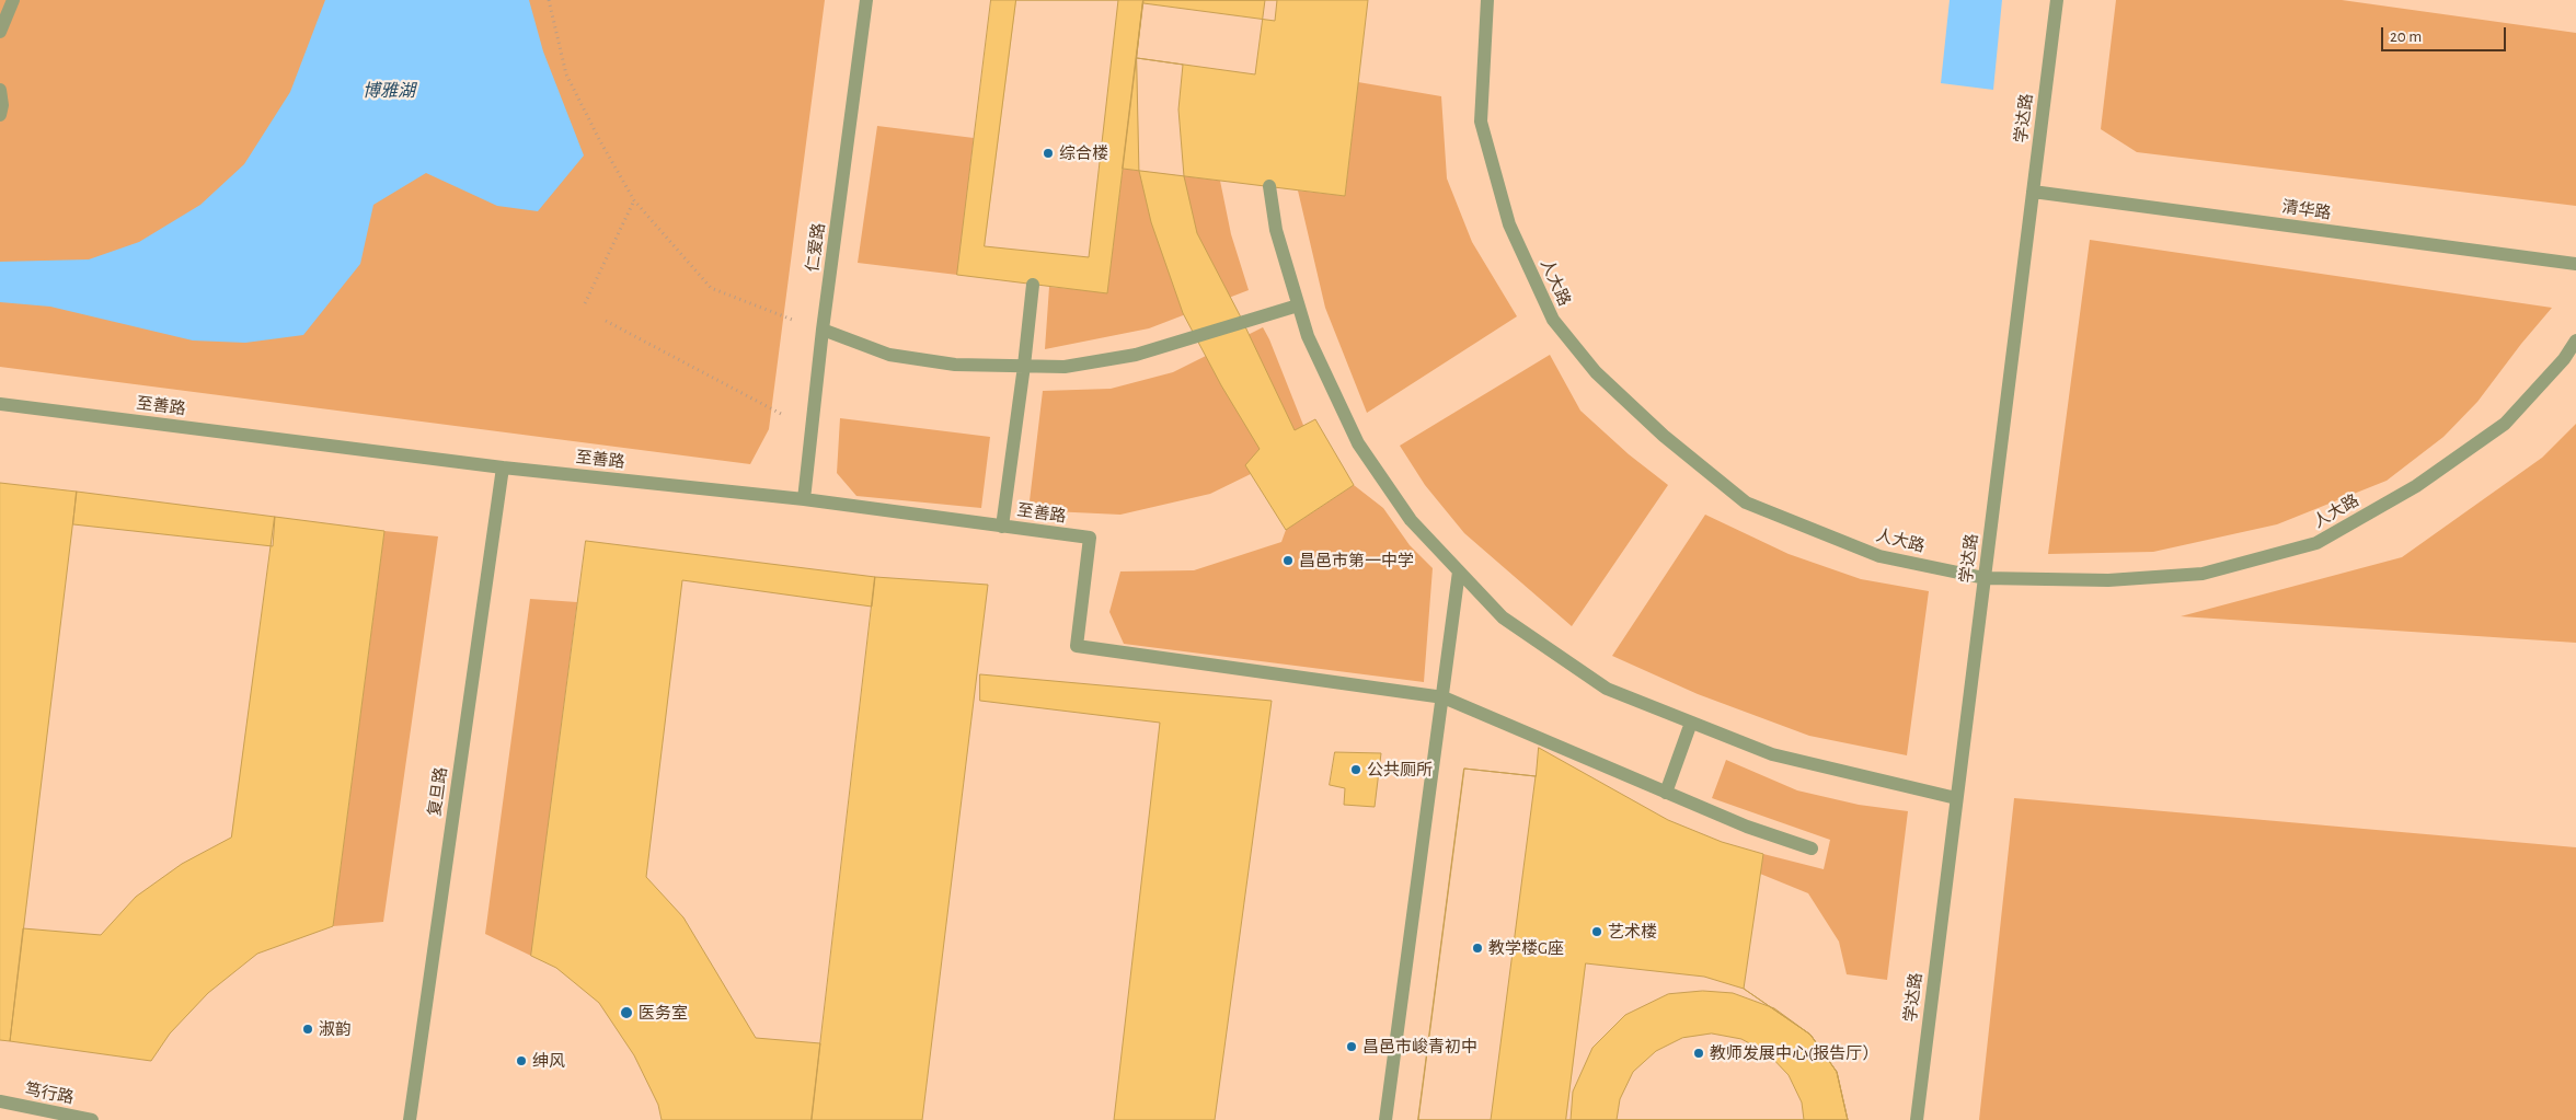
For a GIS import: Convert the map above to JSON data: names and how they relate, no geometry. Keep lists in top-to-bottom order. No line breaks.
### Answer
{"streets":{"street":["学达路","清华路","仁爱路","人大路","至善路","复旦路","笃行路"]},"crossings":[["学达路","清华路"],["学达路","人大路"],["仁爱路","至善路"],["至善路","复旦路"]],"water":["博雅湖"],"places":["综合楼","昌邑市第一中学","公共厕所","艺术楼","教学楼G座","医务室","淑韵","昌邑市峻青初中","教师发展中心(报告厅）","绅风"],"scale_bar":"20 m"}
